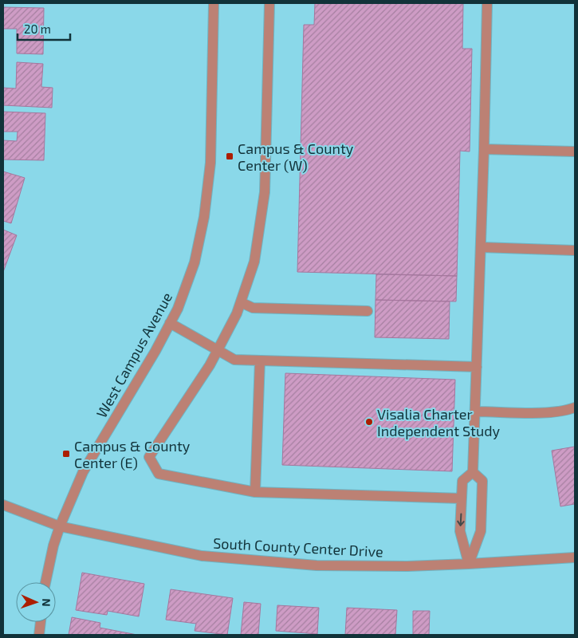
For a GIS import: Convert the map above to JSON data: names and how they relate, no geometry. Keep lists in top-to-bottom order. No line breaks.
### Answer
{"streets":{"street":["West Campus Avenue","South County Center Drive"]},"crossings":[["West Campus Avenue","South County Center Drive"]],"places":{"transit":["Campus & County Center (W)","Campus & County Center (E)"],"other":["Visalia Charter Independent Study"]},"scale_bar":"20 m","north":"right"}
